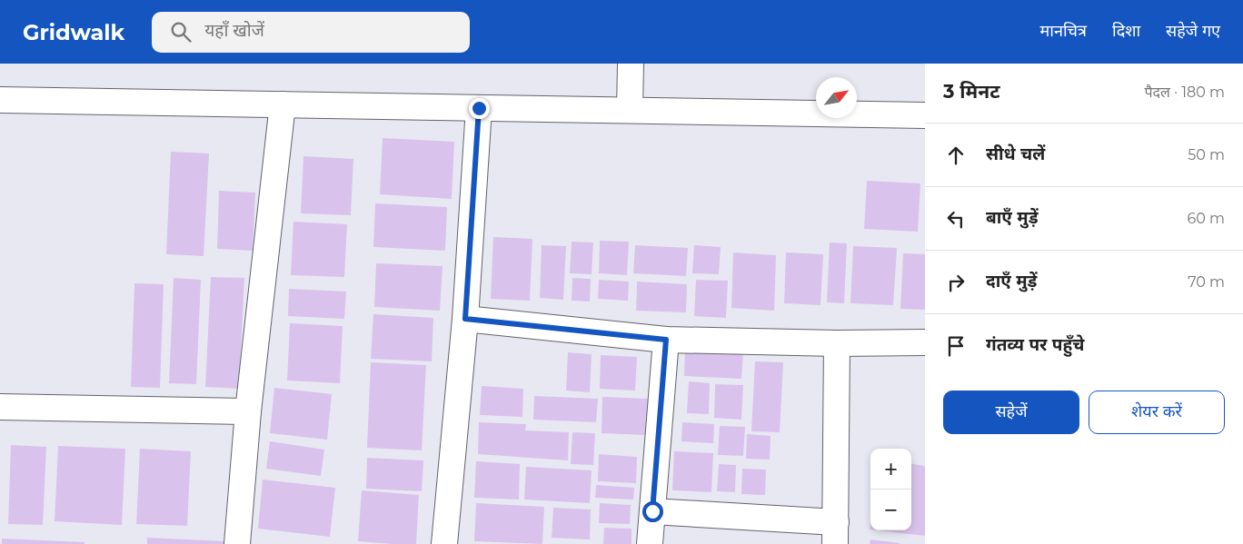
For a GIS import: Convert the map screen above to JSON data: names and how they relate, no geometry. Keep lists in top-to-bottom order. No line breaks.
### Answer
{"north":"top right","page":{"header":"Gridwalk","search":"यहाँ खोजें","nav":["मानचित्र","दिशा","सहेजे गए"],"heading":["3 मिनट","पैदल · 180 m"],"list":[["सीधे चलें","50 m"],["बाएँ मुड़ें","60 m"],["दाएँ मुड़ें","70 m"],"गंतव्य पर पहुँचे"],"buttons":["सहेजें","शेयर करें"],"map_buttons":["+","−"]}}
